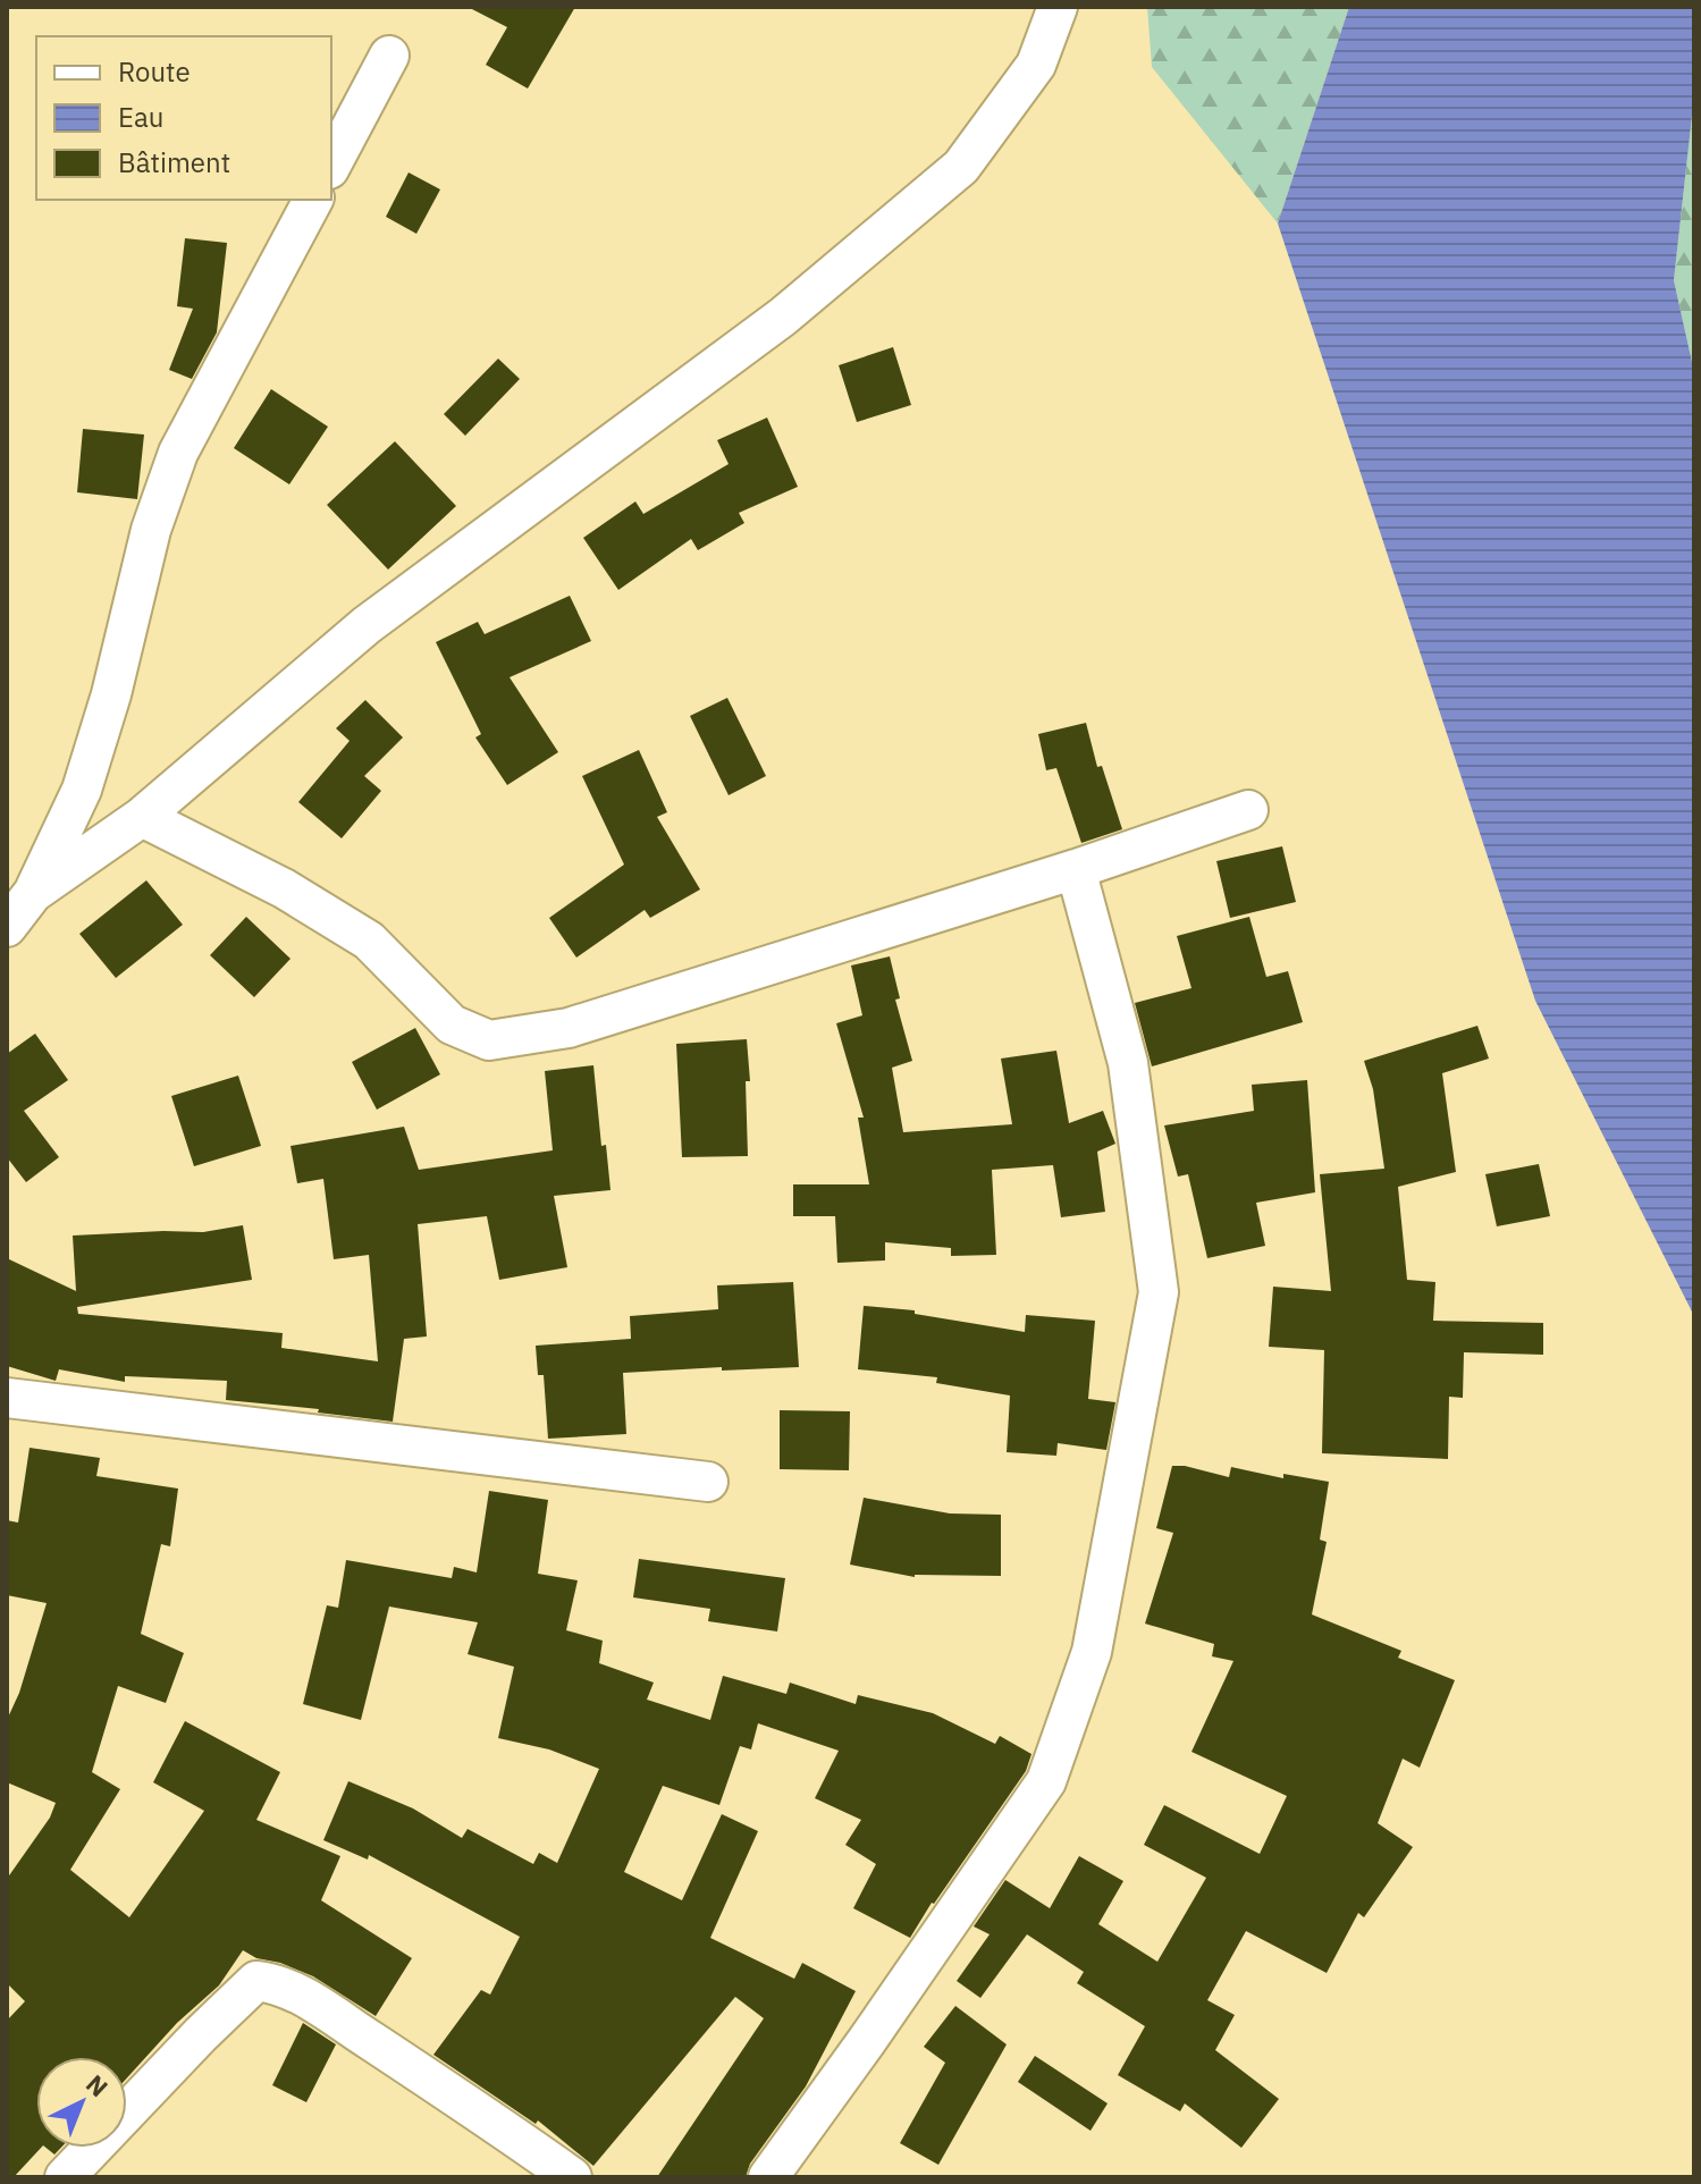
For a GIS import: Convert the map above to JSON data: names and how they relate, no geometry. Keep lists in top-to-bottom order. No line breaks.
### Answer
{"legend":["Route","Eau","Bâtiment"],"north":"top right"}
